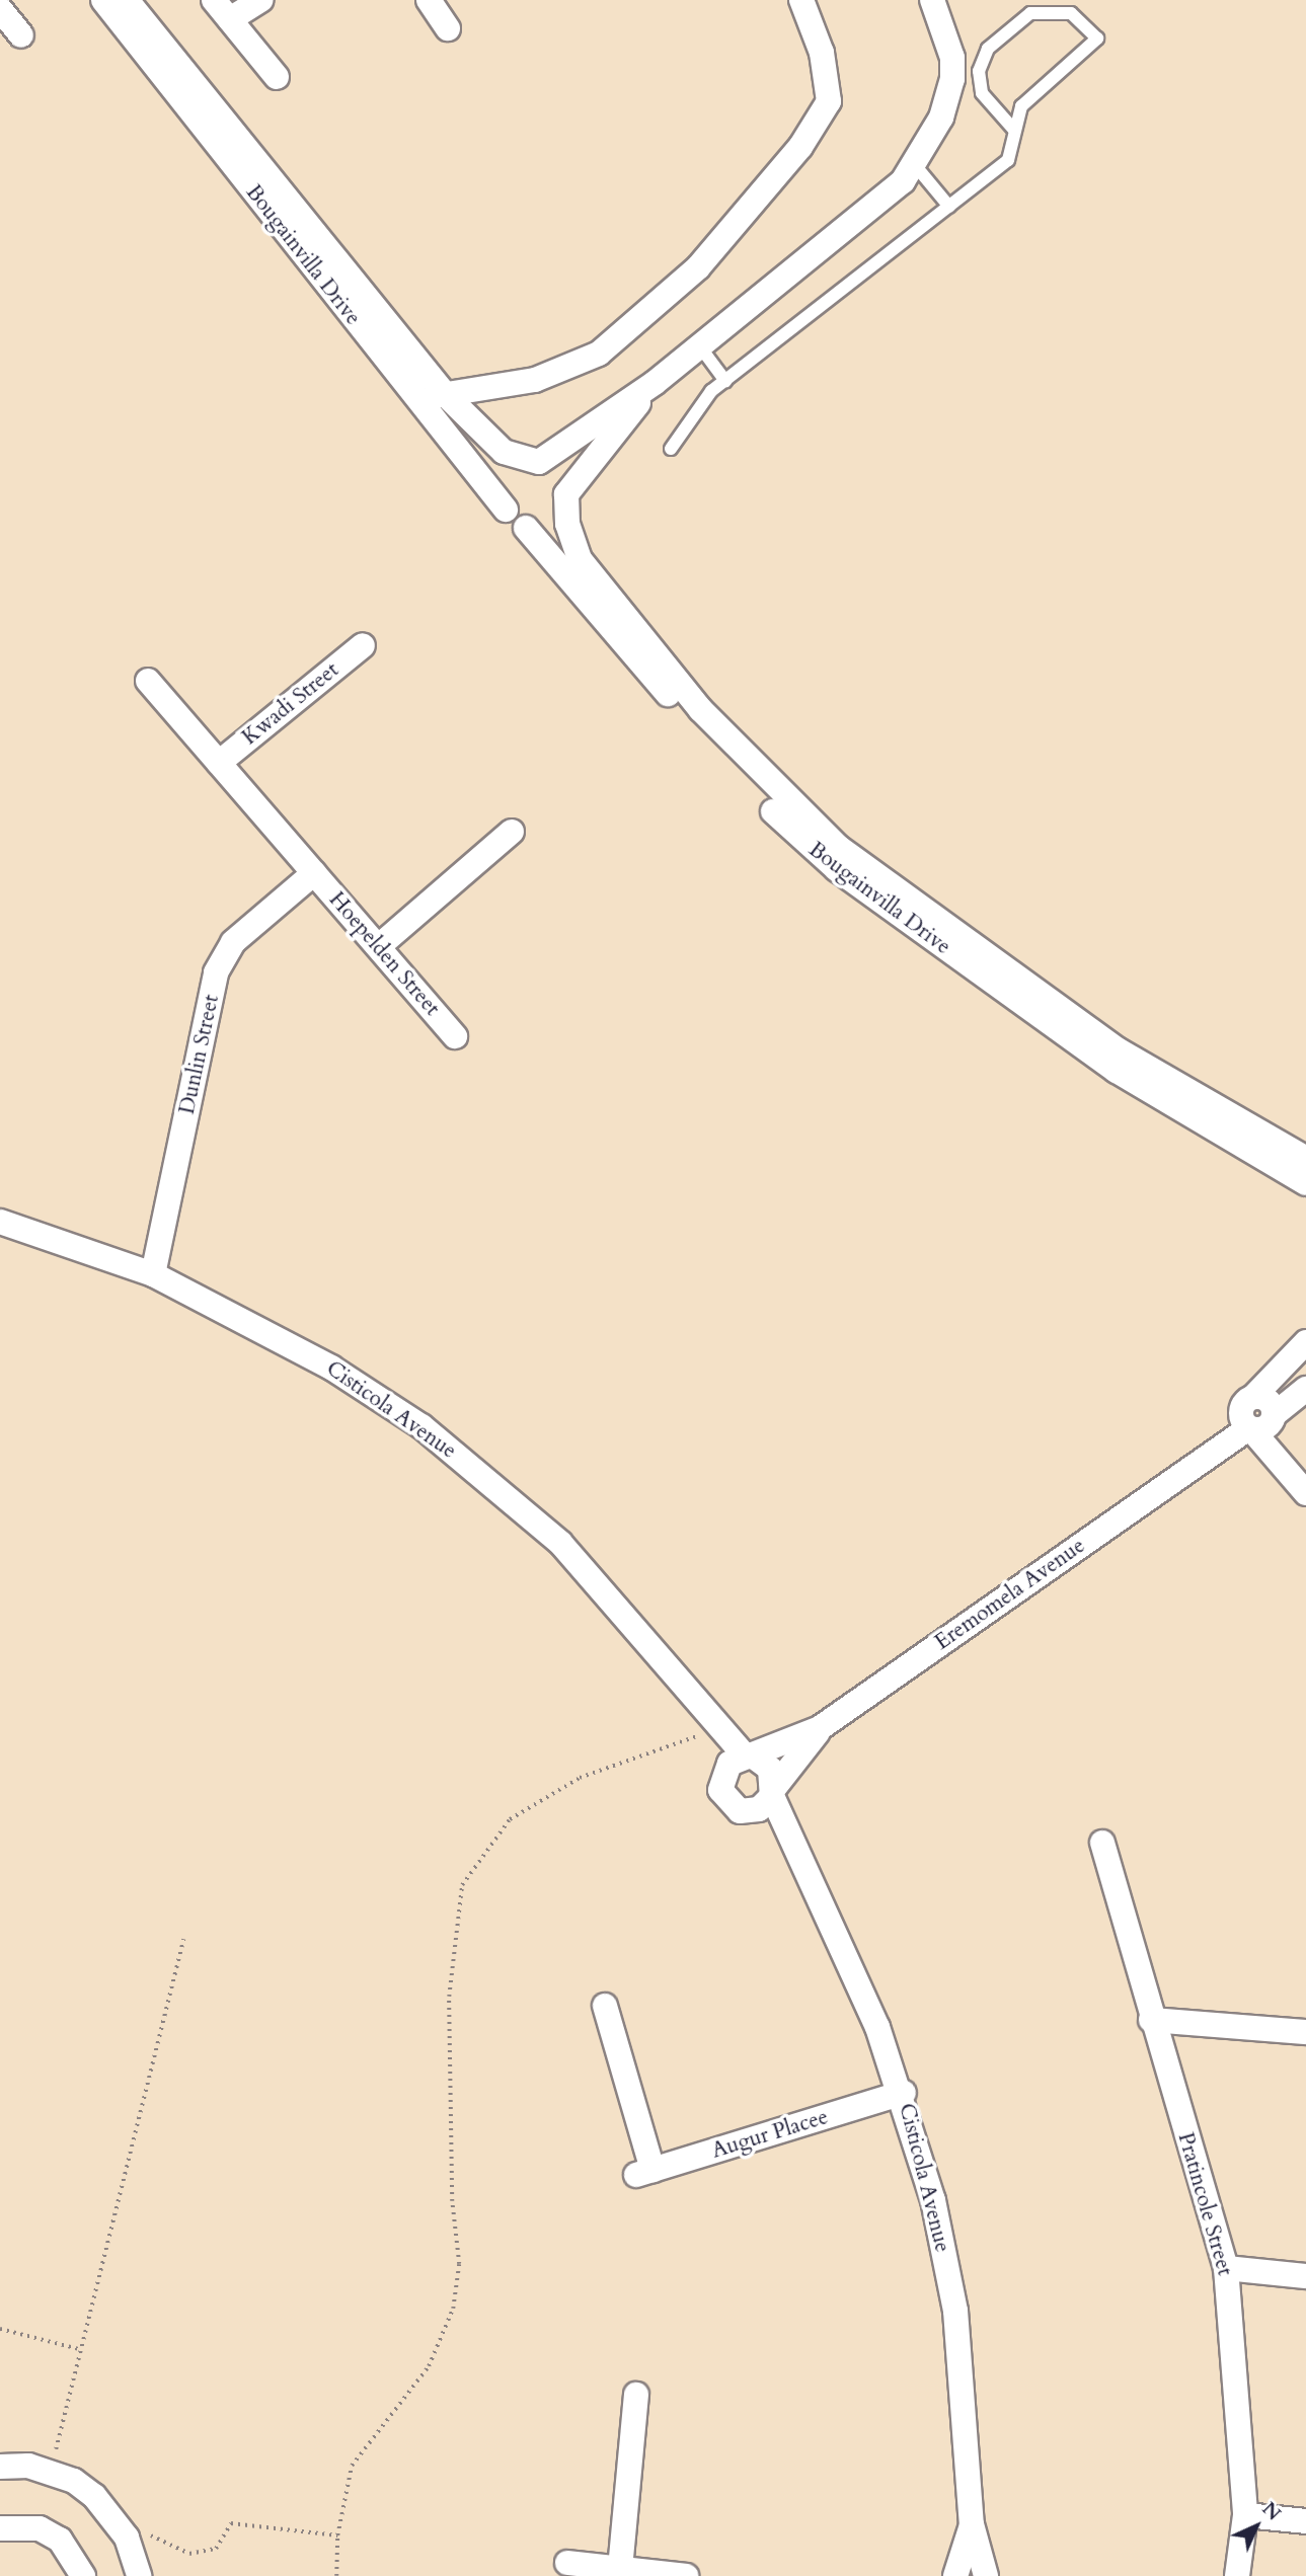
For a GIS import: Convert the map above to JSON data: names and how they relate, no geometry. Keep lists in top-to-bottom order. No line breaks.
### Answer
{"streets":{"street":["Bougainvilla Drive","Kwadi Street","Hoepelden Street","Dunlin Street","Cisticola Avenue","Eremomela Avenue","Augur Placee","Pratincole Street"]},"crossings":[["Hoepelden Street","Dunlin Street"],["Dunlin Street","Cisticola Avenue"],["Cisticola Avenue","Eremomela Avenue"],["Cisticola Avenue","Augur Placee"]],"north":"top right"}
